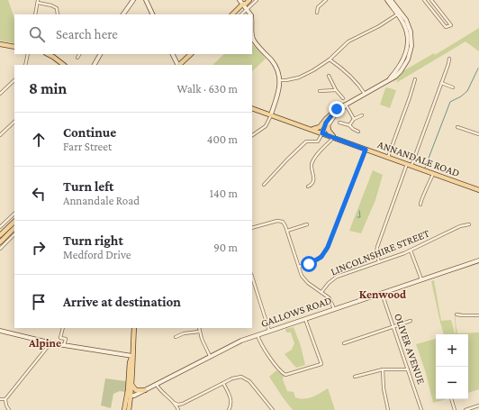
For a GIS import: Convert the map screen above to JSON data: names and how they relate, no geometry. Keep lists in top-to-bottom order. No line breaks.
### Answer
{"streets":{"main road":["ANNANDALE ROAD"],"street":["LINCOLNSHIRE STREET","GALLOWS ROAD","OLIVER AVENUE"]},"crossings":[["GALLOWS ROAD","OLIVER AVENUE"]],"districts":["Kenwood","Alpine"],"page":{"search":"Search here","heading":["8 min","Walk · 630 m"],"list":[["Continue","Farr Street","400 m"],["Turn left","Annandale Road","140 m"],["Turn right","Medford Drive","90 m"],"Arrive at destination"],"map_buttons":["+","−"]}}
